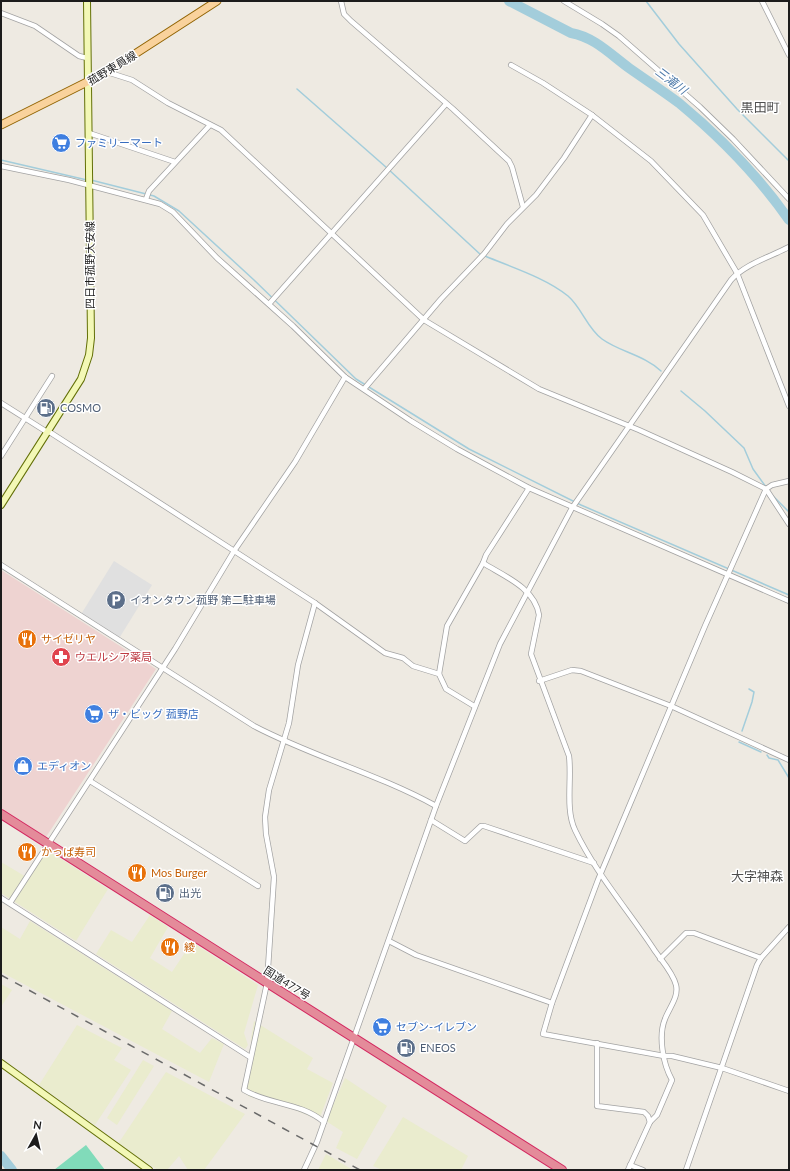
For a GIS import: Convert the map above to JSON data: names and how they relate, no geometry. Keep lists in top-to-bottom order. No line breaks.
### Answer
{"streets":{"highway":["国道477号"],"main road":["菰野東員線","四日市菰野大安線"]},"crossings":[["菰野東員線","四日市菰野大安線"]],"districts":["黒田町","大字神森"],"water":["三滝川"],"places":{"supermarket":["ファミリーマート","ザ・ビッグ 菰野店","セブン-イレブン"],"fuel station":["COSMO","出光","ENEOS"],"parking":["イオンタウン菰野 第二駐車場"],"restaurant":["サイゼリヤ","かっぱ寿司","Mos Burger","綾"],"pharmacy":["ウエルシア薬局"],"shop":["エディオン"]},"north":"top"}
